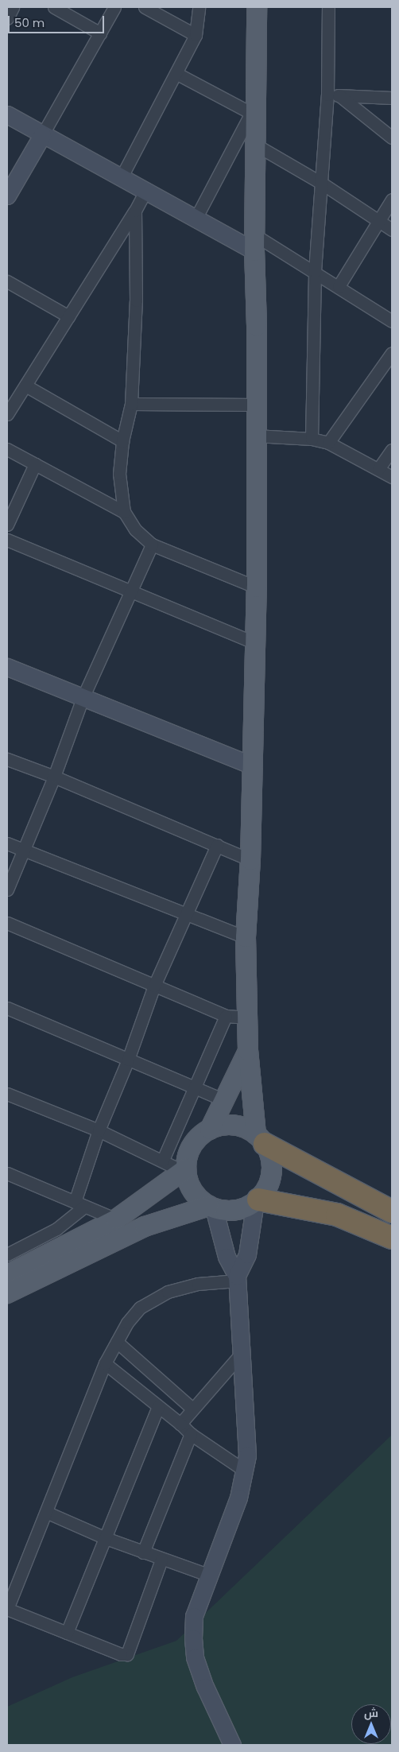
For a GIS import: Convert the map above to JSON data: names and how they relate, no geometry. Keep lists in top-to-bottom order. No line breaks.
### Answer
{"scale_bar":"50 m","north":"top"}
